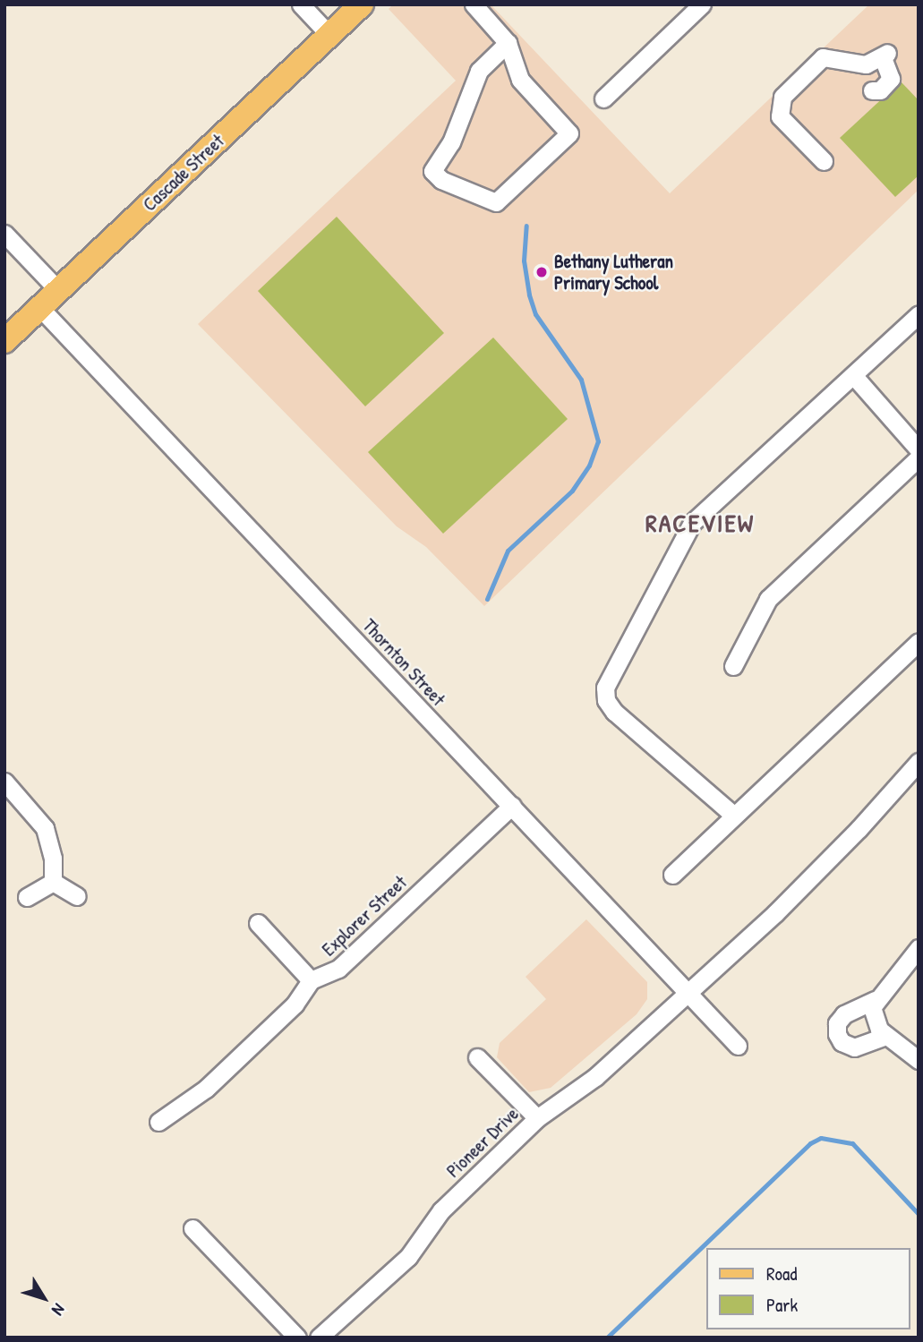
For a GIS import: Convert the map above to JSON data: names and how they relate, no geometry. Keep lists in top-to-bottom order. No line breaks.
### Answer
{"streets":{"main road":["Cascade Street"],"street":["Thornton Street","Explorer Street","Pioneer Drive"]},"crossings":[["Cascade Street","Thornton Street"],["Thornton Street","Explorer Street"],["Thornton Street","Pioneer Drive"]],"districts":["RACEVIEW"],"places":["Bethany Lutheran Primary School"],"legend":["Road","Park"],"north":"bottom right"}
